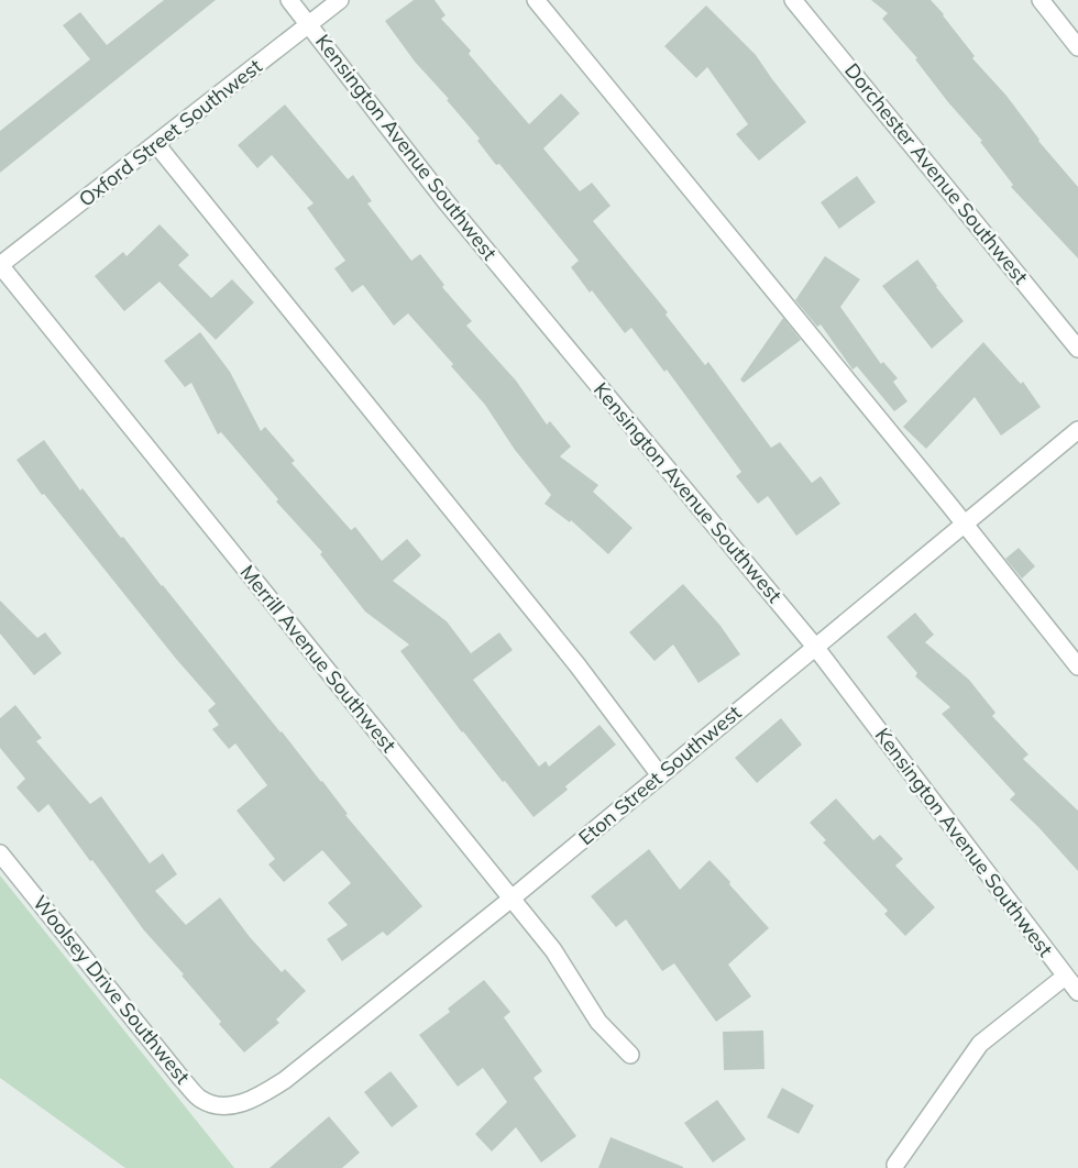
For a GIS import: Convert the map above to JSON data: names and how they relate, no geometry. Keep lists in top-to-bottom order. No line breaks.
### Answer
{"streets":{"street":["Oxford Street Southwest","Kensington Avenue Southwest","Dorchester Avenue Southwest","Merrill Avenue Southwest","Eton Street Southwest","Woolsey Drive Southwest"]},"crossings":[["Oxford Street Southwest","Kensington Avenue Southwest"],["Oxford Street Southwest","Merrill Avenue Southwest"],["Kensington Avenue Southwest","Eton Street Southwest"],["Merrill Avenue Southwest","Eton Street Southwest"],["Eton Street Southwest","Woolsey Drive Southwest"]]}
